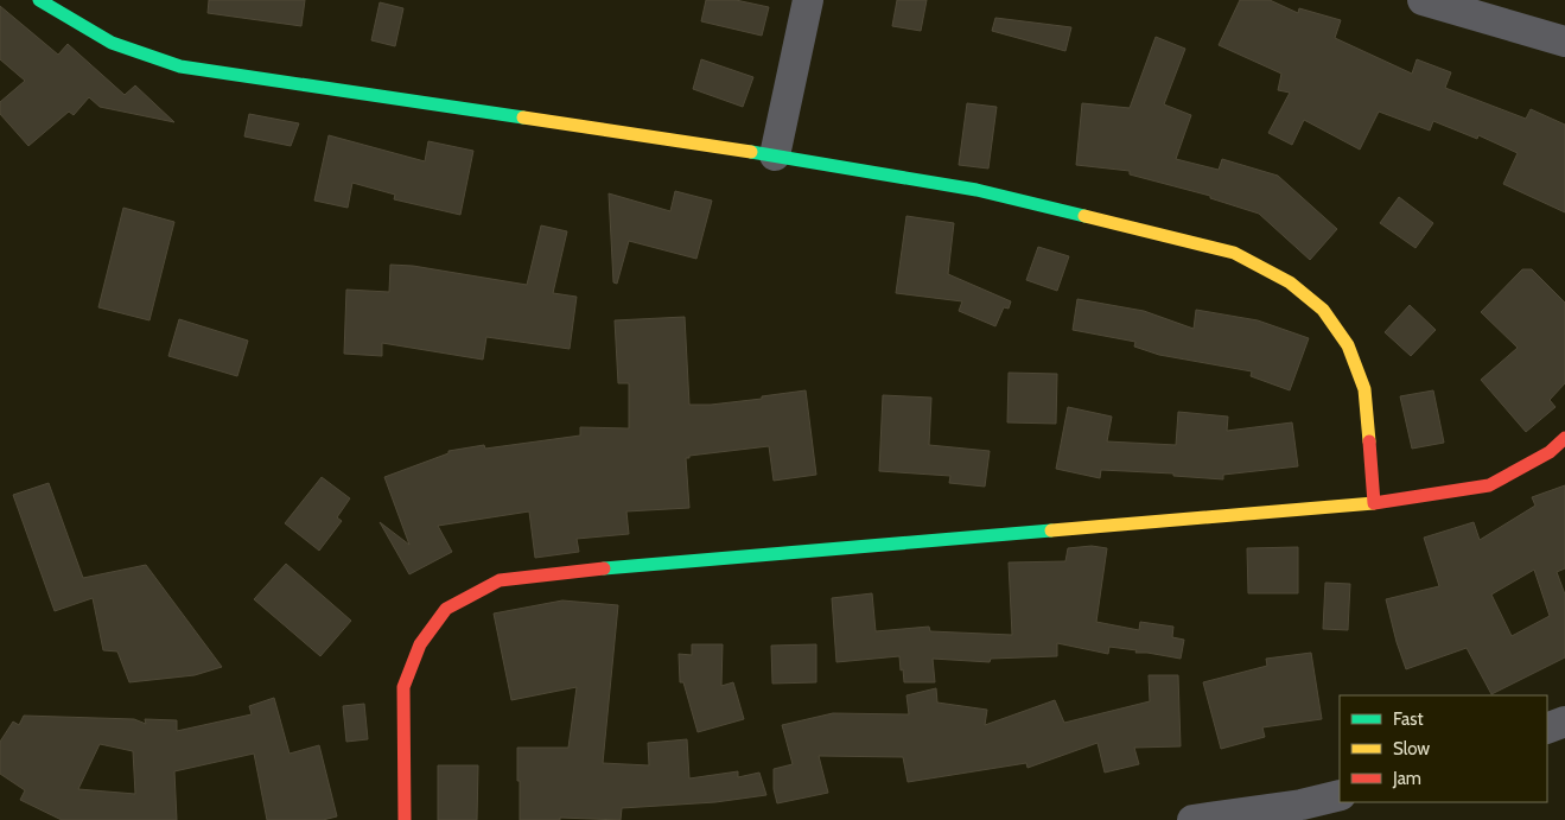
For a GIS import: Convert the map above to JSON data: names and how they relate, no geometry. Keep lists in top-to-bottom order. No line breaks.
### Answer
{"legend":["Fast","Slow","Jam"]}
